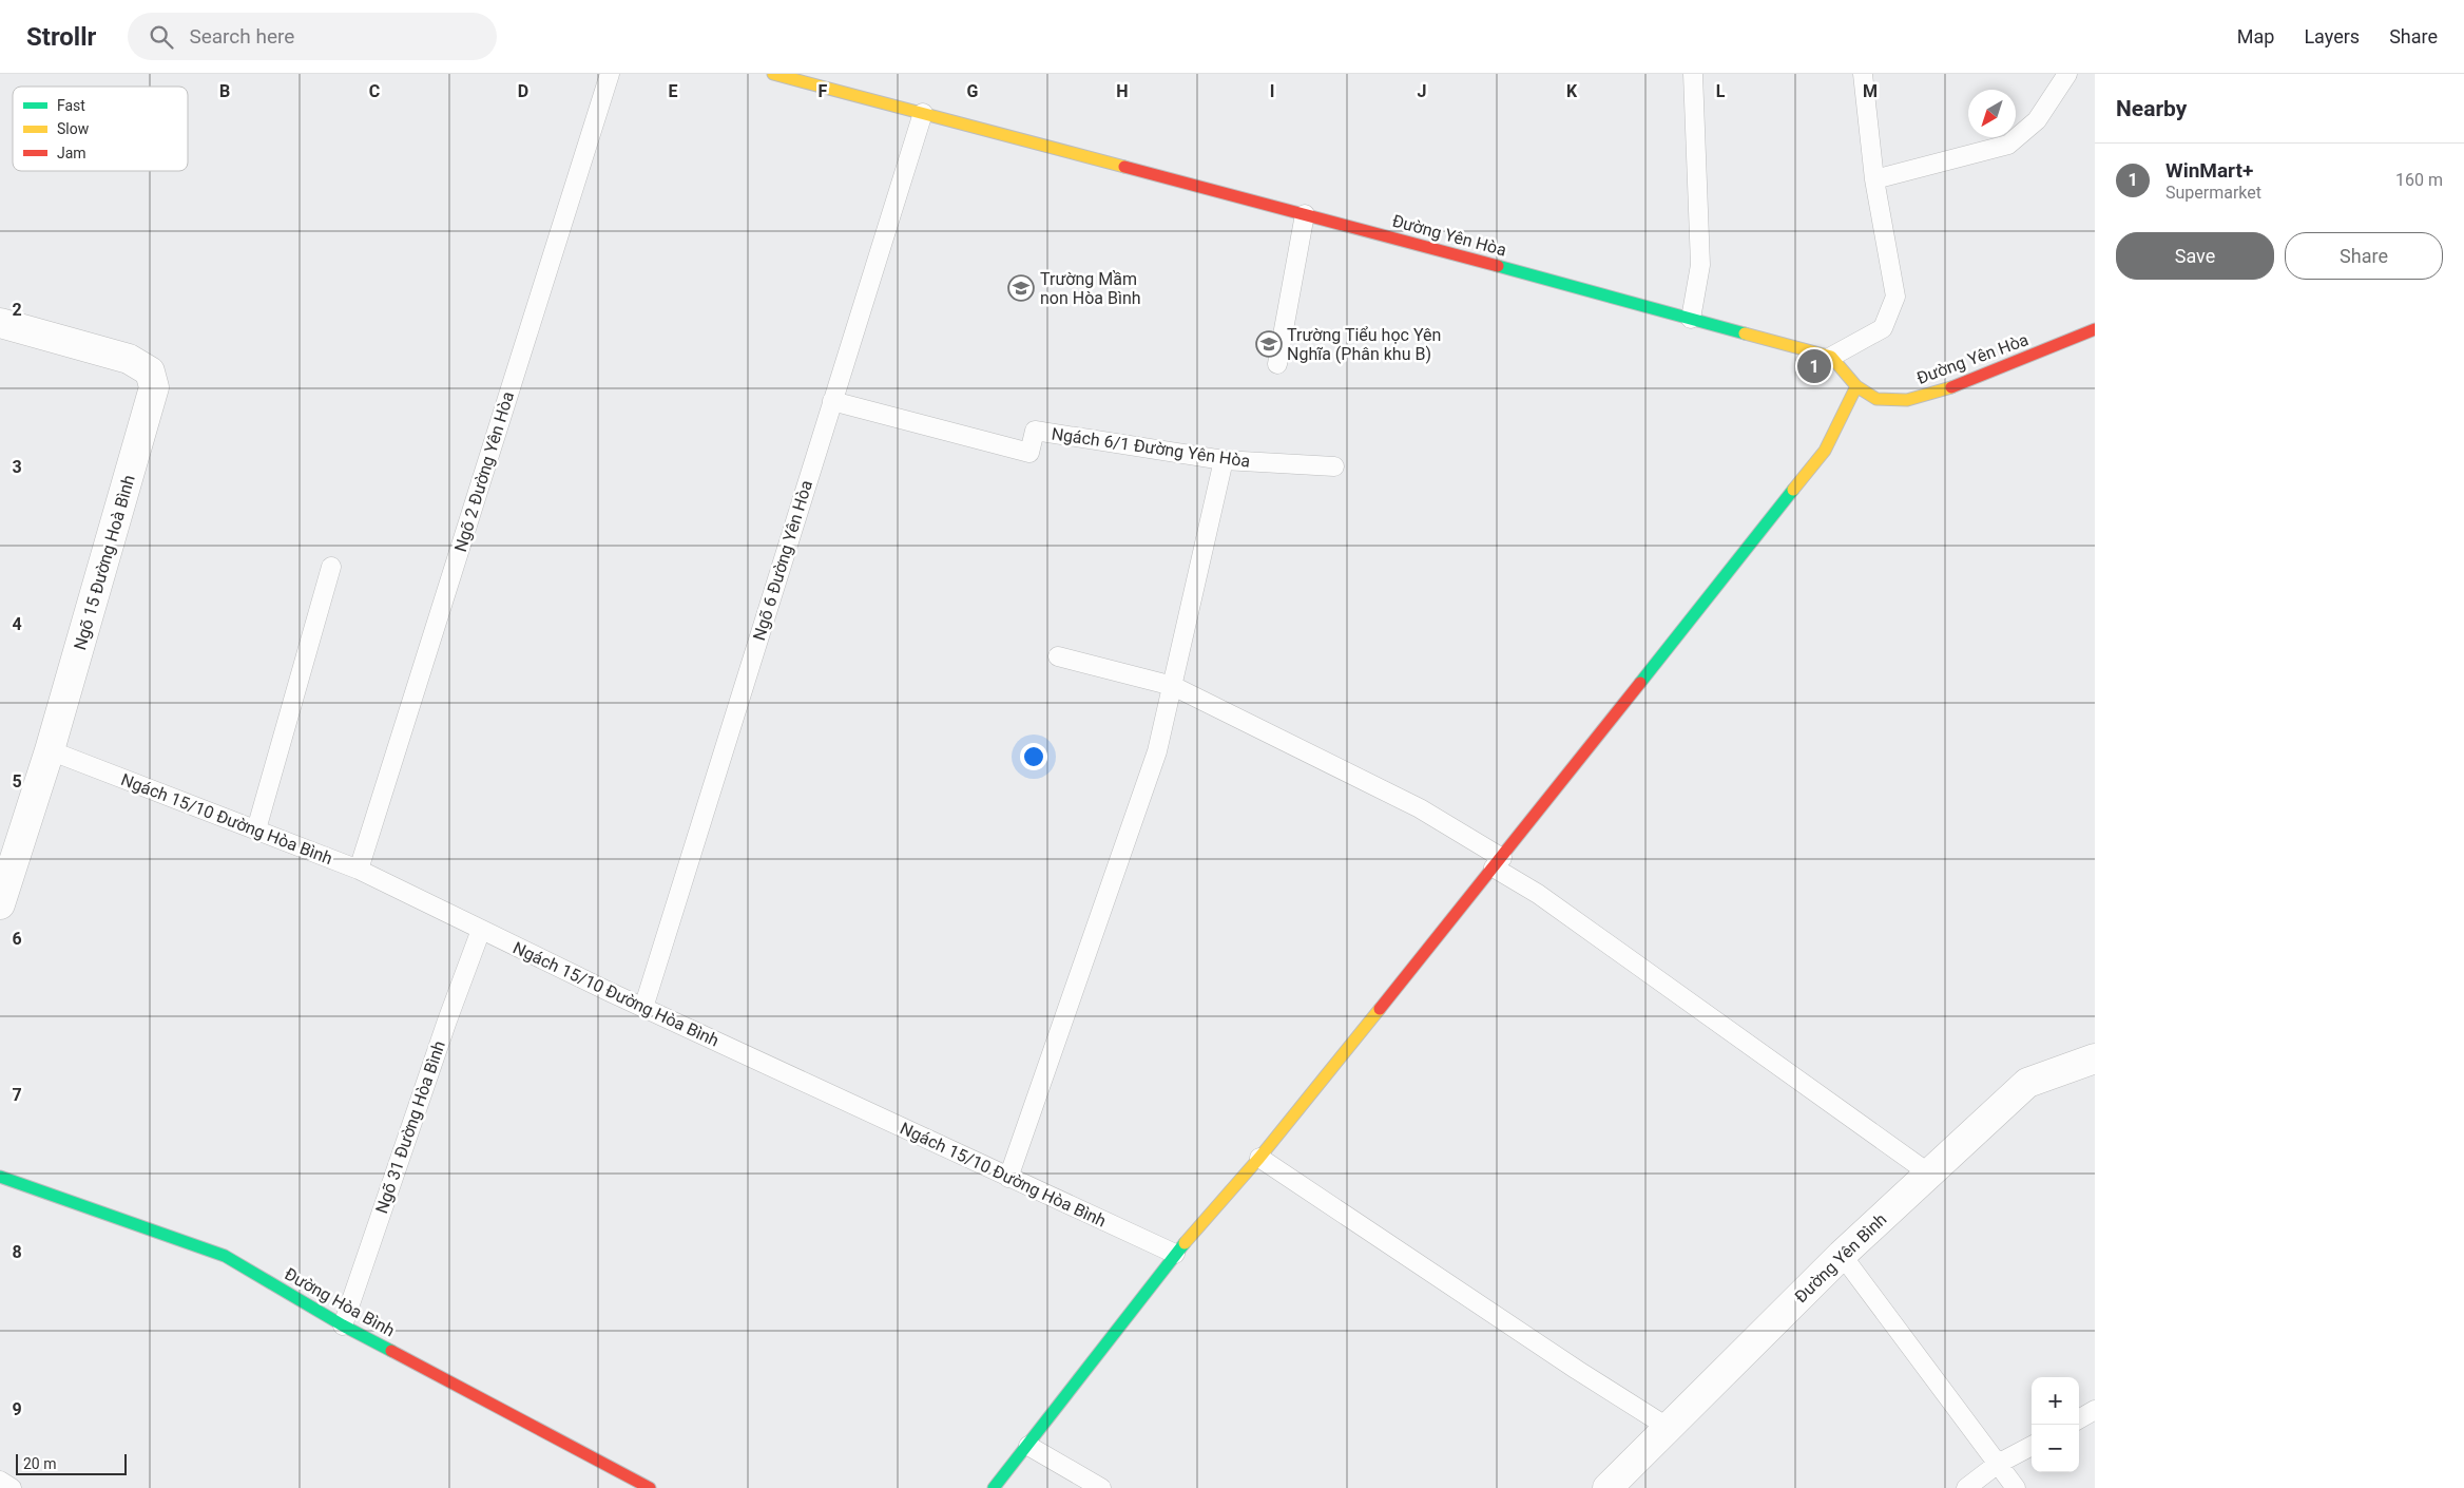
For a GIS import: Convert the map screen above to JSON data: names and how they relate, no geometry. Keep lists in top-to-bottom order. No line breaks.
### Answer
{"streets":{"street":["Đường Yên Hòa","Ngõ 15 Đường Hoà Bình","Đường Yên Bình","Đường Hòa Bình"],"lane":["Ngách 6/1 Đường Yên Hòa","Ngõ 2 Đường Yên Hòa","Ngõ 6 Đường Yên Hòa","Ngách 15/10 Đường Hòa Bình","Ngõ 31 Đường Hòa Bình"]},"crossings":[["Đường Yên Hòa","Ngõ 6 Đường Yên Hòa"],["Ngách 6/1 Đường Yên Hòa","Ngõ 6 Đường Yên Hòa"],["Ngõ 2 Đường Yên Hòa","Ngách 15/10 Đường Hòa Bình"],["Ngõ 6 Đường Yên Hòa","Ngách 15/10 Đường Hòa Bình"],["Ngõ 15 Đường Hoà Bình","Ngách 15/10 Đường Hòa Bình"],["Ngách 15/10 Đường Hòa Bình","Ngõ 31 Đường Hòa Bình"],["Ngõ 31 Đường Hòa Bình","Đường Hòa Bình"]],"places":{"school or university":["Trường Mầm non Hòa Bình","Trường Tiểu học Yên Nghĩa (Phân khu B)"]},"legend":["Fast","Slow","Jam"],"scale_bar":"20 m","north":"bottom left","page":{"header":"Strollr","search":"Search here","nav":["Map","Layers","Share"],"heading":"Nearby","list":[{"mark":"1","name":"WinMart+","note":"Supermarket","value":"160 m"}],"buttons":["Save","Share"],"pins":"1","map_buttons":["+","−"],"scale":"20 m"},"grid":{"columns":["B","C","D","E","F","G","H","I","J","K","L","M"],"rows":["2","3","4","5","6","7","8","9"]}}
